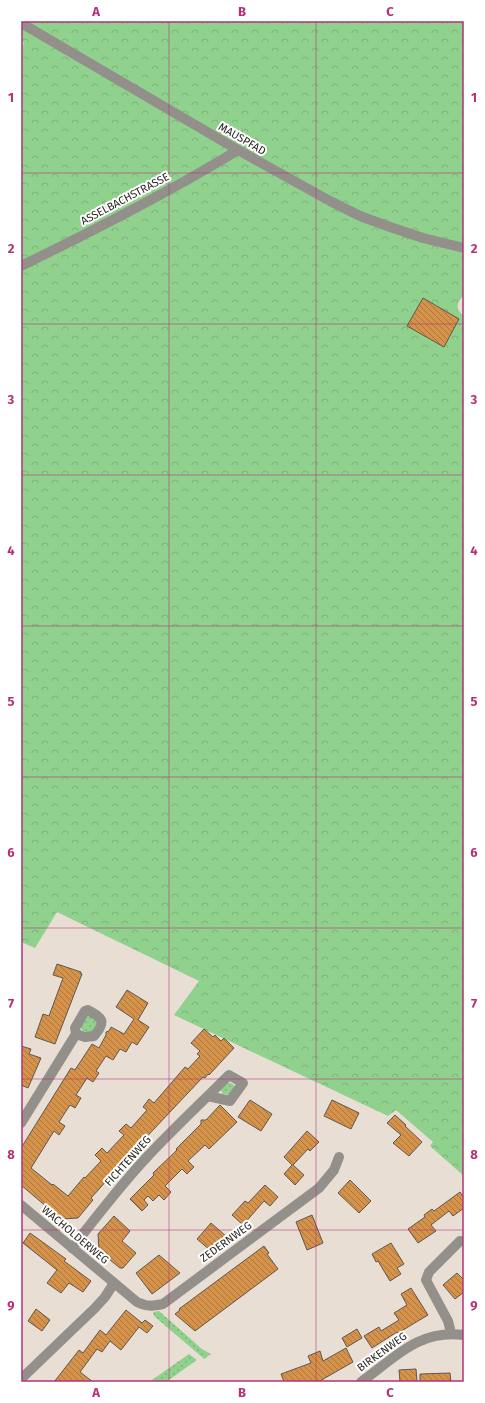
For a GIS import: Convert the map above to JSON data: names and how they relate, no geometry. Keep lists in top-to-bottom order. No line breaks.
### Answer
{"streets":{"street":["MAUSPFAD","ASSELBACHSTRASSE","FICHTENWEG","WACHOLDERWEG","ZEDERNWEG","BIRKENWEG"]},"crossings":[["MAUSPFAD","ASSELBACHSTRASSE"],["FICHTENWEG","WACHOLDERWEG"],["WACHOLDERWEG","ZEDERNWEG"]],"grid":{"columns":["A","B","C"],"rows":["1","2","3","4","5","6","7","8","9"]}}
